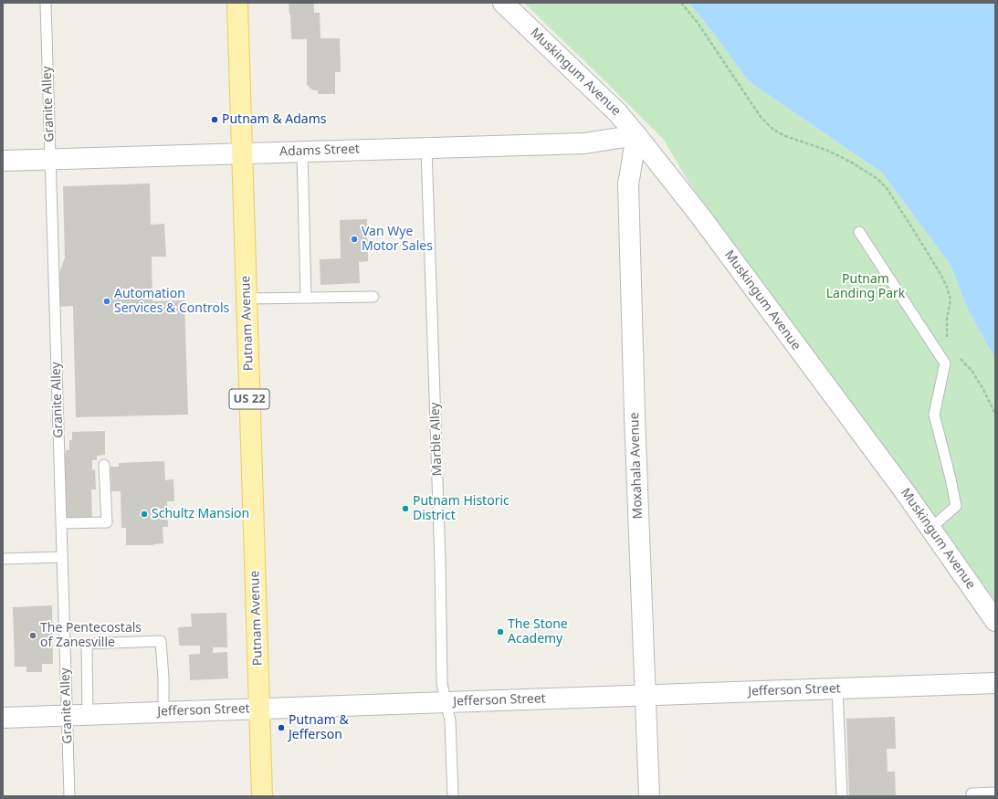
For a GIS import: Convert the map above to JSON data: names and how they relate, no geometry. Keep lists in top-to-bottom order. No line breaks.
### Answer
{"streets":{"main road":["Putnam Avenue","US 22"],"street":["Muskingum Avenue","Adams Street","Moxahala Avenue","Jefferson Street"],"lane":["Granite Alley","Marble Alley"]},"crossings":[["Muskingum Avenue","Adams Street"],["Muskingum Avenue","Moxahala Avenue"],["Granite Alley","Adams Street"],["Granite Alley","Jefferson Street"],["Adams Street","Putnam Avenue"],["Adams Street","Marble Alley"],["Adams Street","Moxahala Avenue"],["Putnam Avenue","Jefferson Street"],["Marble Alley","Jefferson Street"],["Moxahala Avenue","Jefferson Street"]],"parks":["Putnam Landing Park"],"places":["Putnam & Adams","Van Wye Motor Sales","Automation Services & Controls","Putnam Historic District","Schultz Mansion","The Stone Academy","The Pentecostals of Zanesville","Putnam & Jefferson"]}
